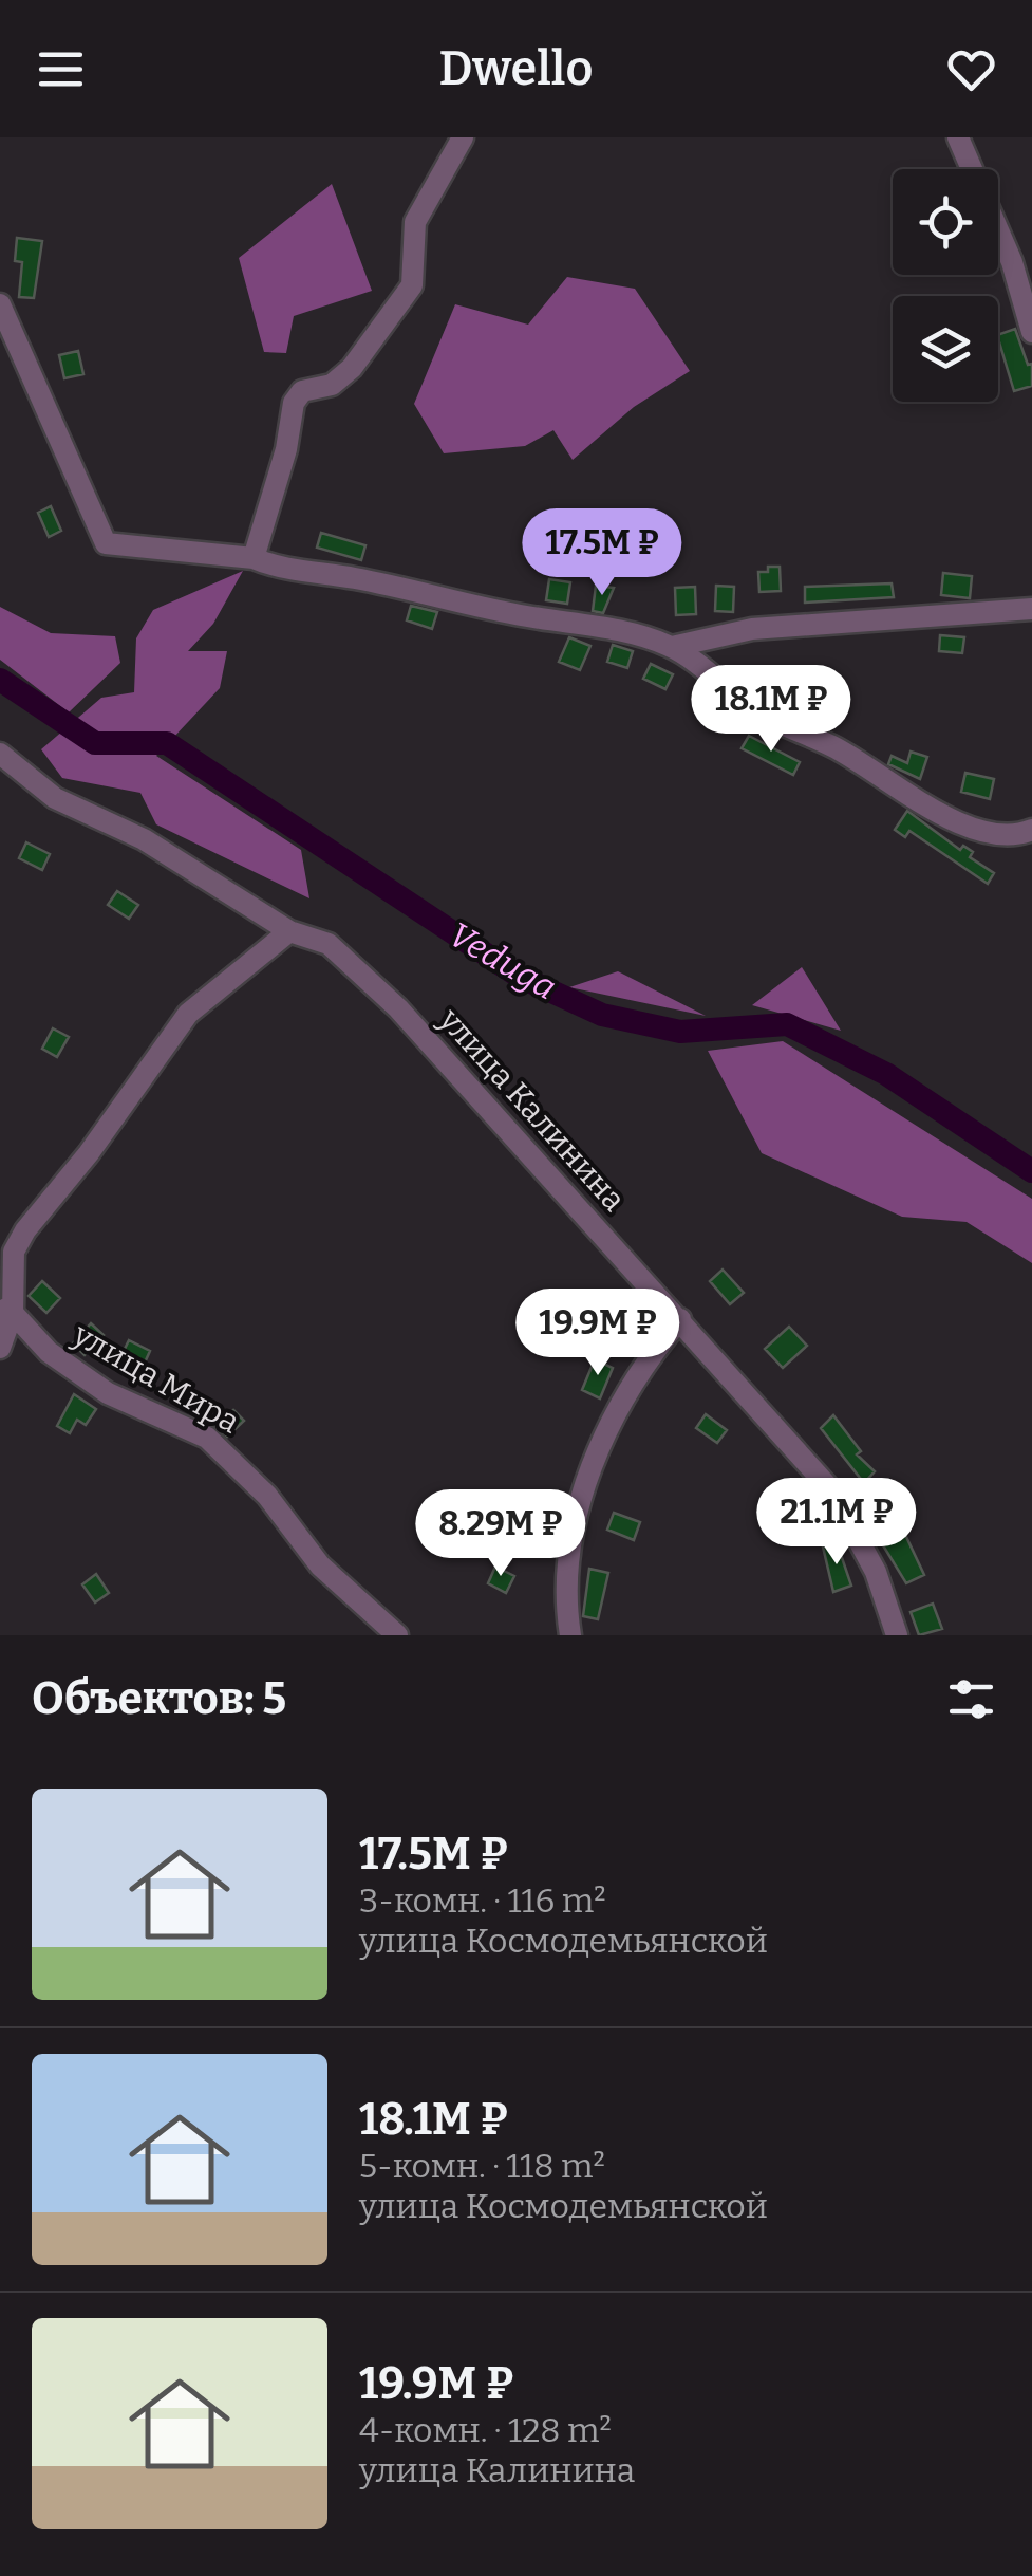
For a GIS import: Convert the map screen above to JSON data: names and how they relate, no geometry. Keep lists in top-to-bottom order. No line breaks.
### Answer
{"streets":{"street":["улица Калинина","улица Мира"]},"water":["Veduga"],"page":{"header":"Dwello","price":["17.5M ₽","18.1M ₽","19.9M ₽","21.1M ₽","8.29M ₽"],"heading":"Объектов: 5","list":[{"name":"17.5M ₽","note":"3-комн. · 116 m² · улица Космодемьянской"},{"name":"18.1M ₽","note":"5-комн. · 118 m² · улица Космодемьянской"},{"name":"19.9M ₽","note":"4-комн. · 128 m² · улица Калинина"}]}}
